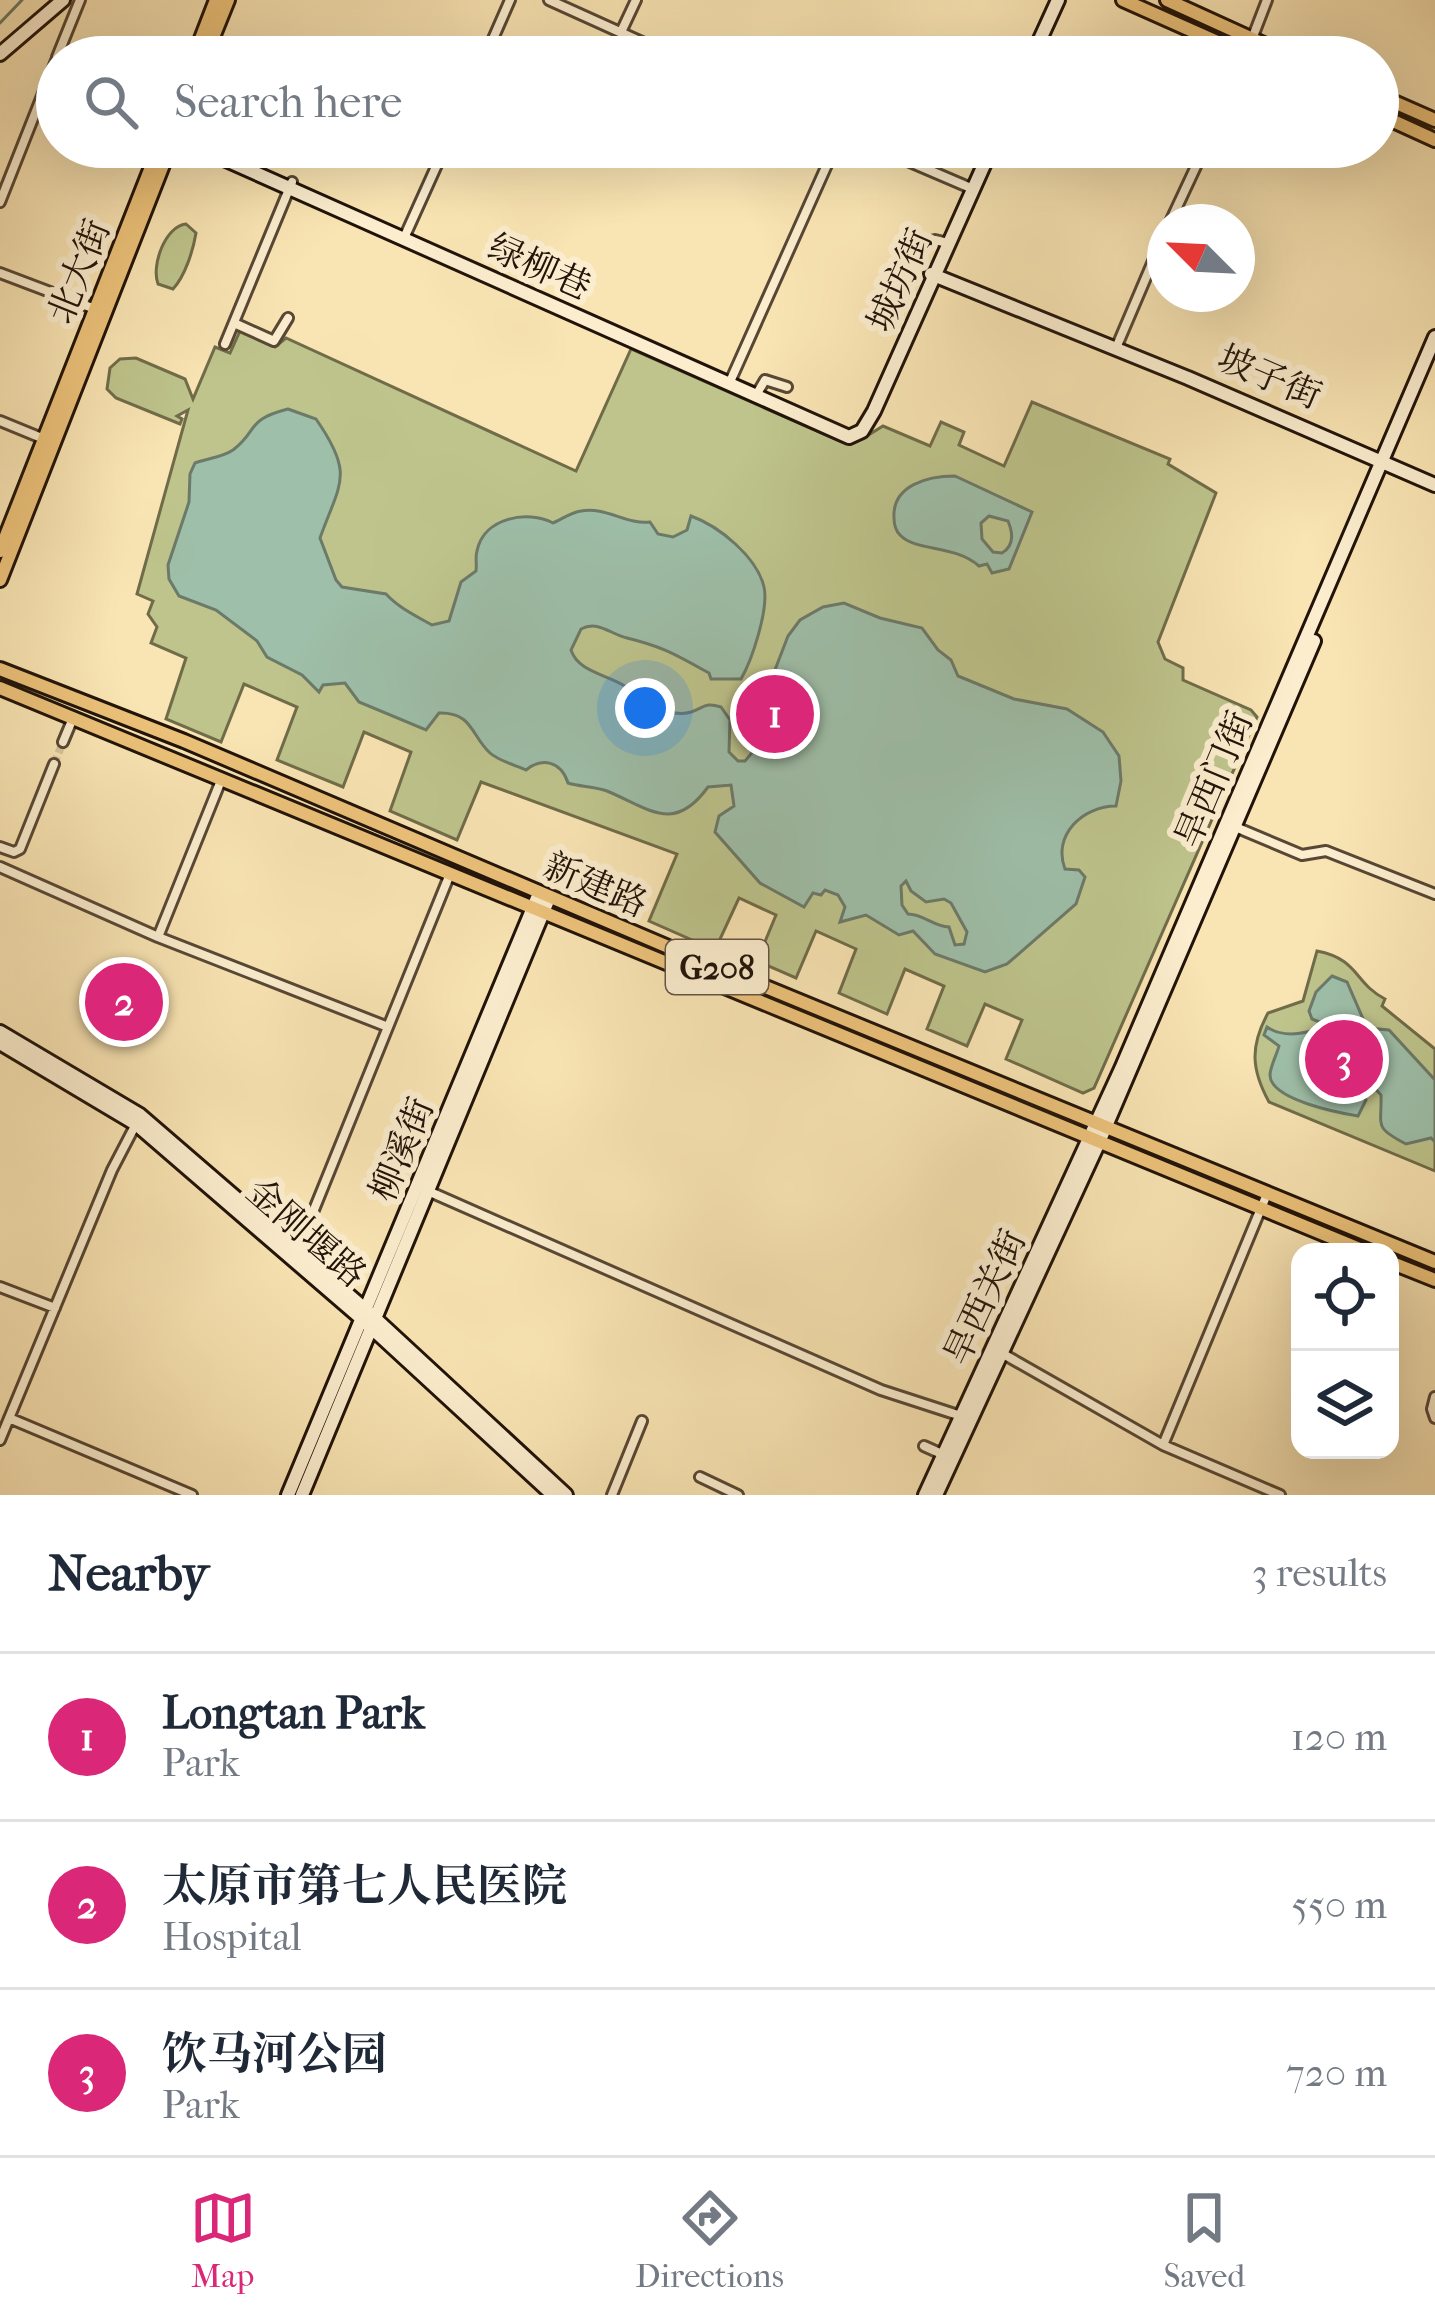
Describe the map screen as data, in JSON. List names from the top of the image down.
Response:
{
  "streets": {
    "main road": [
      "绿柳巷",
      "北大街",
      "城坊街",
      "坡子街",
      "旱西门街",
      "新建路",
      "G208",
      "柳溪街",
      "金刚堰路",
      "旱西关街"
    ]
  },
  "crossings": [
    ["绿柳巷", "城坊街"],
    ["城坊街", "坡子街"],
    ["坡子街", "旱西门街"],
    ["旱西门街", "新建路"],
    ["旱西门街", "旱西关街"],
    ["新建路", "柳溪街"],
    ["新建路", "旱西关街"],
    ["柳溪街", "金刚堰路"]
  ],
  "north": "top left",
  "page": {
    "search": "Search here",
    "pins": ["1", "2", "3"],
    "heading": ["Nearby", "3 results"],
    "list": [
      {
        "mark": "1",
        "name": "Longtan Park",
        "note": "Park",
        "value": "120 m"
      },
      {
        "mark": "2",
        "name": "太原市第七人民医院",
        "note": "Hospital",
        "value": "550 m"
      },
      {
        "mark": "3",
        "name": "饮马河公园",
        "note": "Park",
        "value": "720 m"
      }
    ],
    "nav": ["Map", "Directions", "Saved"]
  }
}
